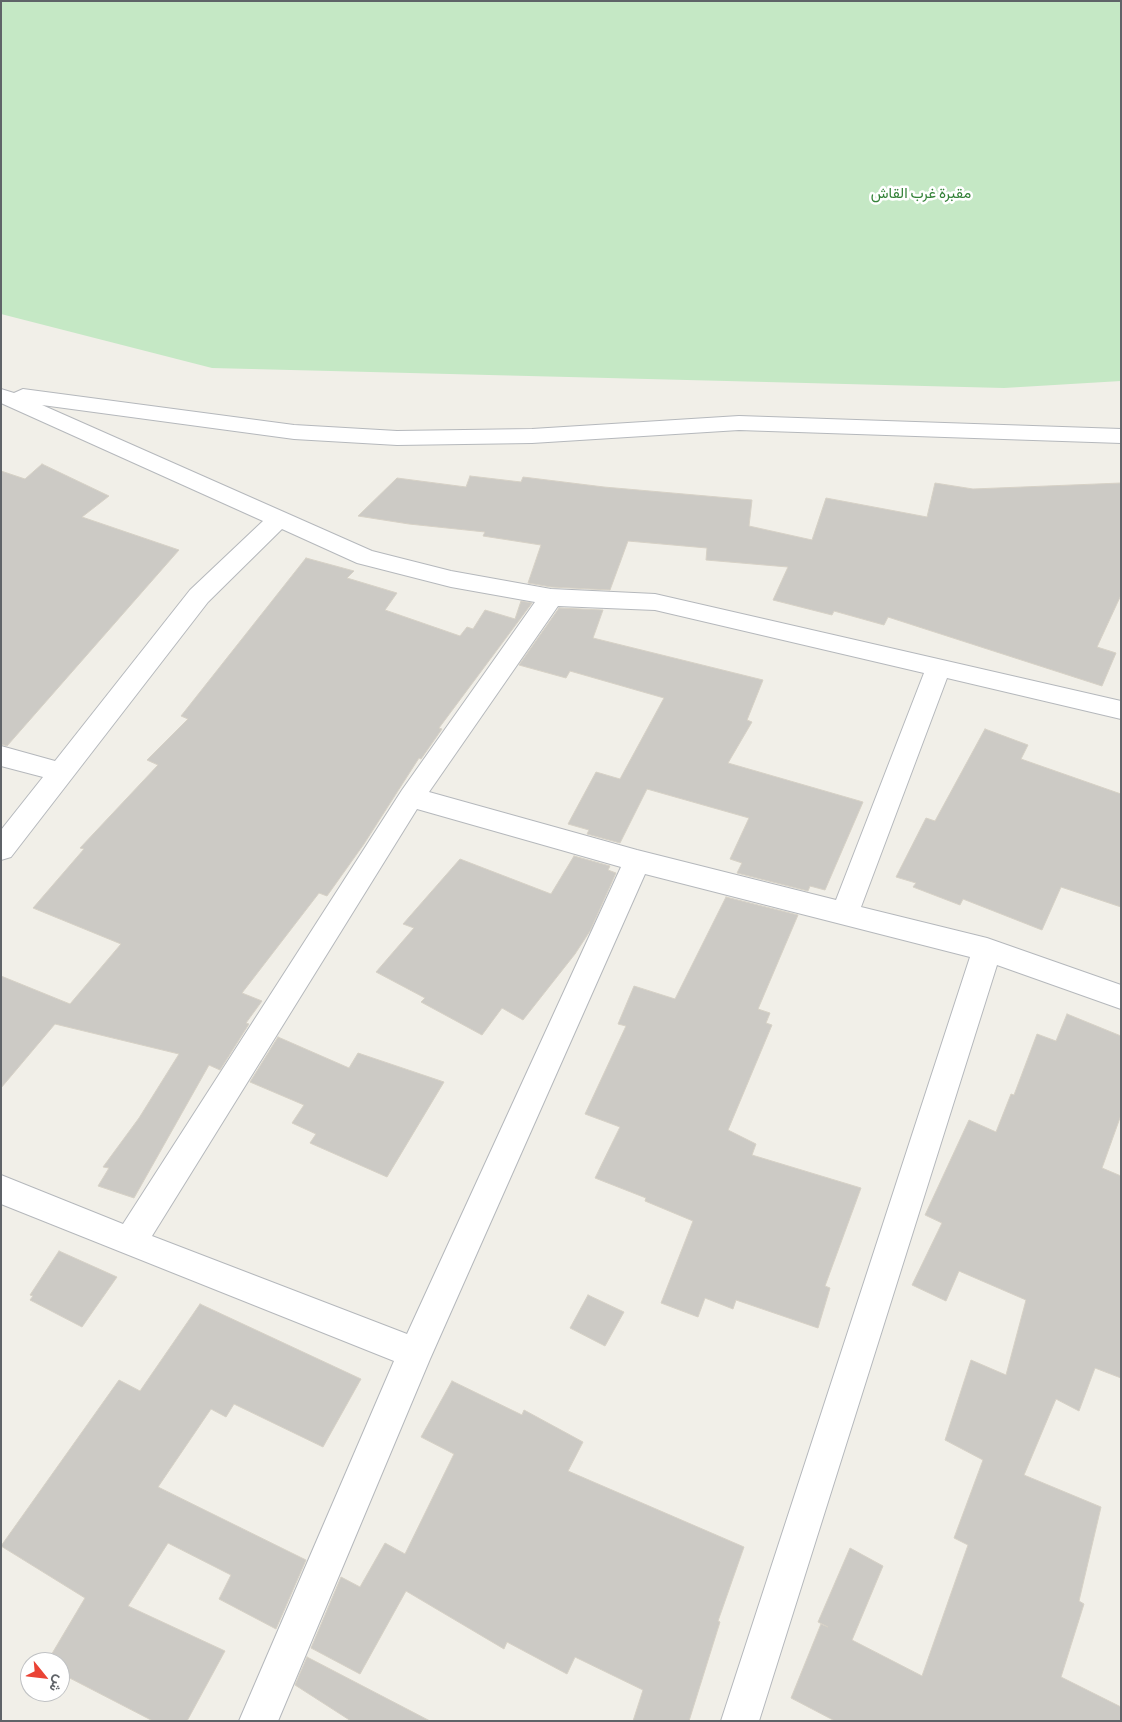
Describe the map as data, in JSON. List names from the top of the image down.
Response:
{
  "parks": ["مقبرة غرب القاش"],
  "north": "bottom right"
}
